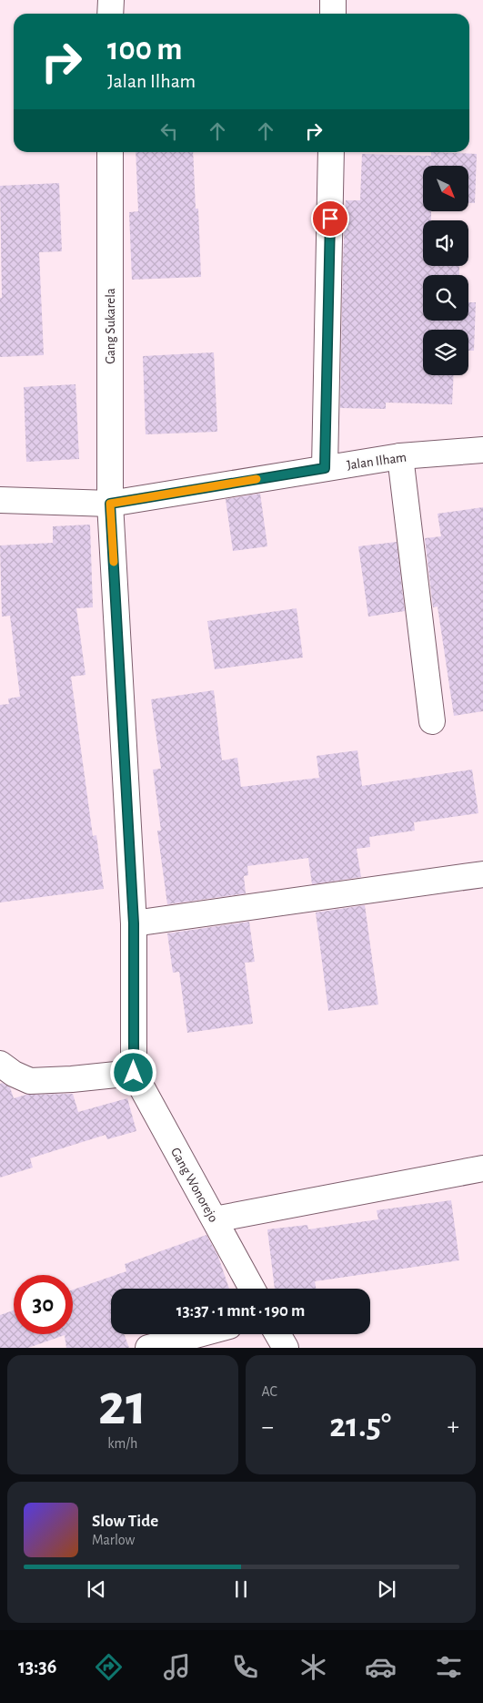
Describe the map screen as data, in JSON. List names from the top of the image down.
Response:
{
  "streets": {
    "street": ["Gang Sukarela", "Jalan Ilham", "Gang Wonorejo"]
  },
  "crossings": [
    ["Gang Sukarela", "Jalan Ilham"],
    ["Gang Sukarela", "Gang Wonorejo"]
  ],
  "north": "bottom right",
  "page": {
    "turn": ["100 m", "Jalan Ilham"],
    "limit": "30",
    "trip": "13:37 · 1 mnt · 190 m",
    "tile": [
      ["21", "km/h"],
      "AC"
    ],
    "heat": ["−", "21.5°", "+"],
    "song": ["Slow Tide", "Marlow"],
    "tabs": "13:36"
  }
}
